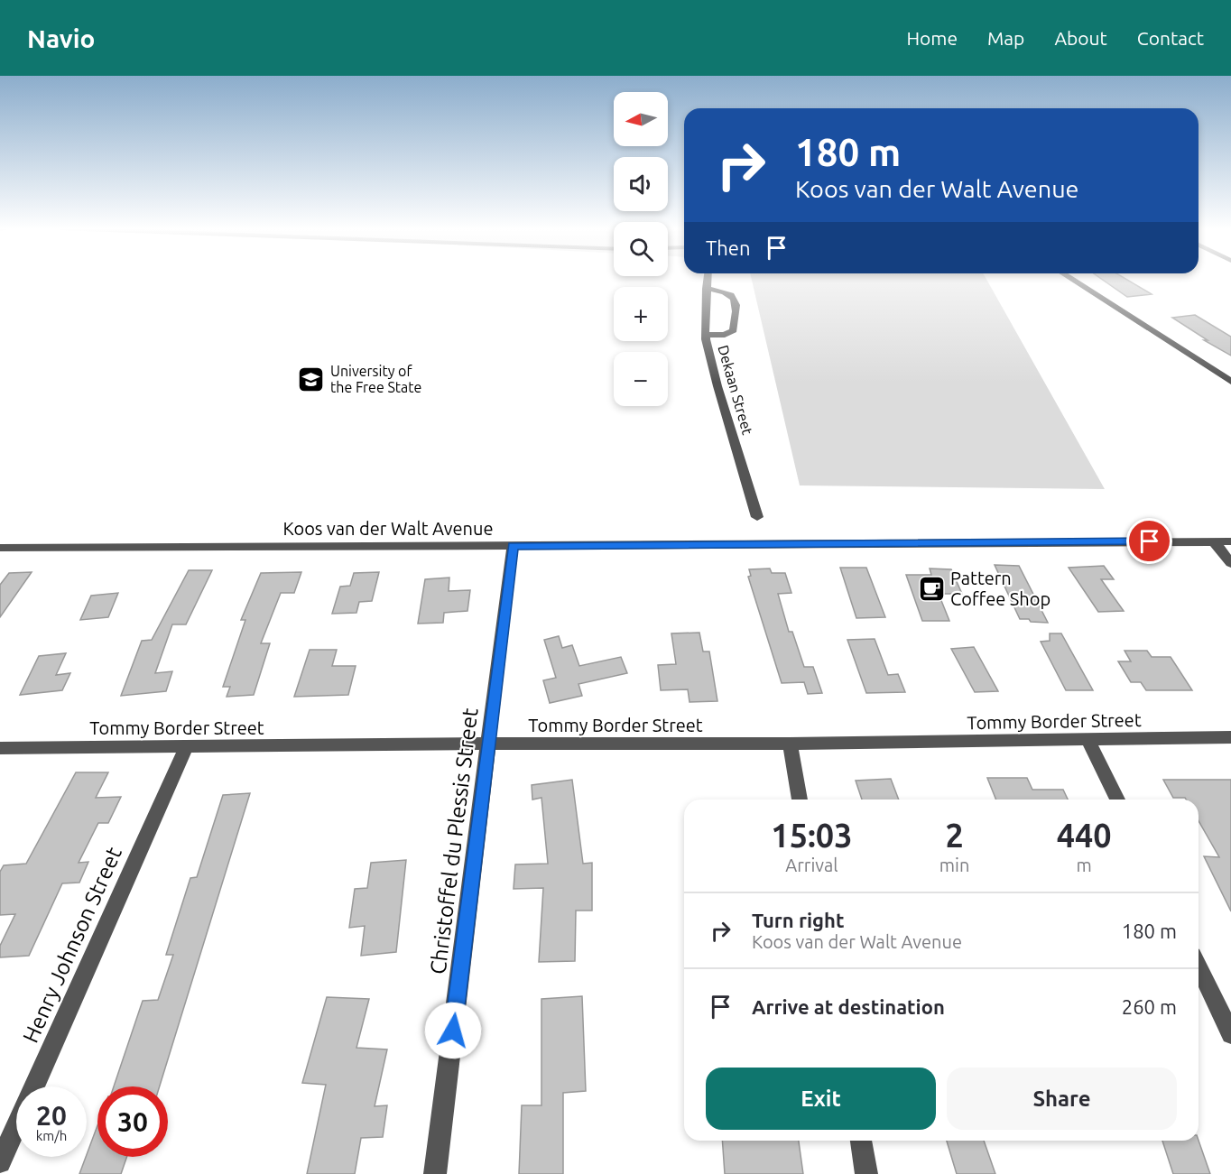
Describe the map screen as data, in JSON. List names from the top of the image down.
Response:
{
  "streets": {
    "street": [
      "Dekaan Street",
      "Koos van der Walt Avenue",
      "Tommy Border Street",
      "Christoffel du Plessis Street",
      "Henry Johnson Street"
    ]
  },
  "crossings": [
    ["Koos van der Walt Avenue", "Christoffel du Plessis Street"],
    ["Tommy Border Street", "Christoffel du Plessis Street"],
    ["Tommy Border Street", "Henry Johnson Street"]
  ],
  "places": {
    "school or university": ["University of the Free State"],
    "cafe": ["Pattern Coffee Shop"]
  },
  "north": "left",
  "page": {
    "header": "Navio",
    "nav": [
      "Home",
      "Map",
      "About",
      "Contact"
    ],
    "map_buttons": ["+", "−"],
    "turn": ["180 m", "Koos van der Walt Avenue"],
    "then": "Then",
    "eta": [
      "15:03",
      "Arrival",
      "2",
      "min",
      "440",
      "m"
    ],
    "list": [
      {
        "name": "Turn right",
        "note": "Koos van der Walt Avenue",
        "value": "180 m"
      },
      {
        "name": "Arrive at destination",
        "value": "260 m"
      }
    ],
    "buttons": ["Exit", "Share"],
    "speed": "20 km/h",
    "limit": "30"
  }
}
